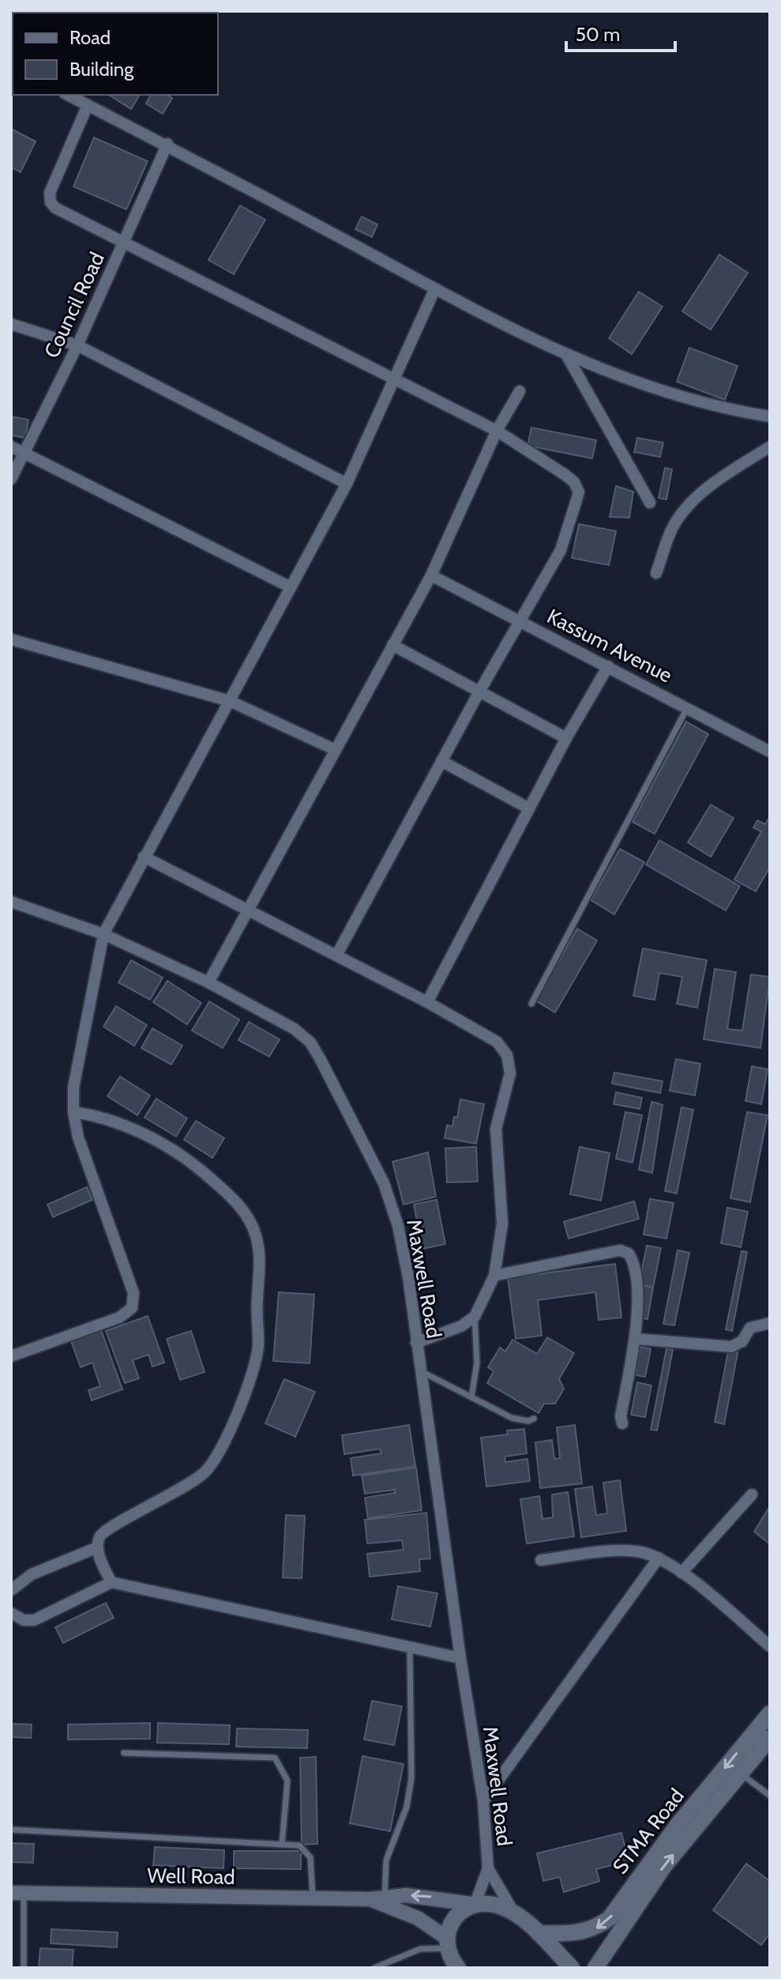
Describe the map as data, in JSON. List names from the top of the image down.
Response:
{
  "streets": {
    "main road": ["STMA Road"],
    "street": [
      "Council Road",
      "Kassum Avenue",
      "Maxwell Road",
      "Well Road"
    ]
  },
  "crossings": [
    ["Maxwell Road", "Well Road"]
  ],
  "legend": ["Road", "Building"],
  "scale_bar": "50 m"
}
